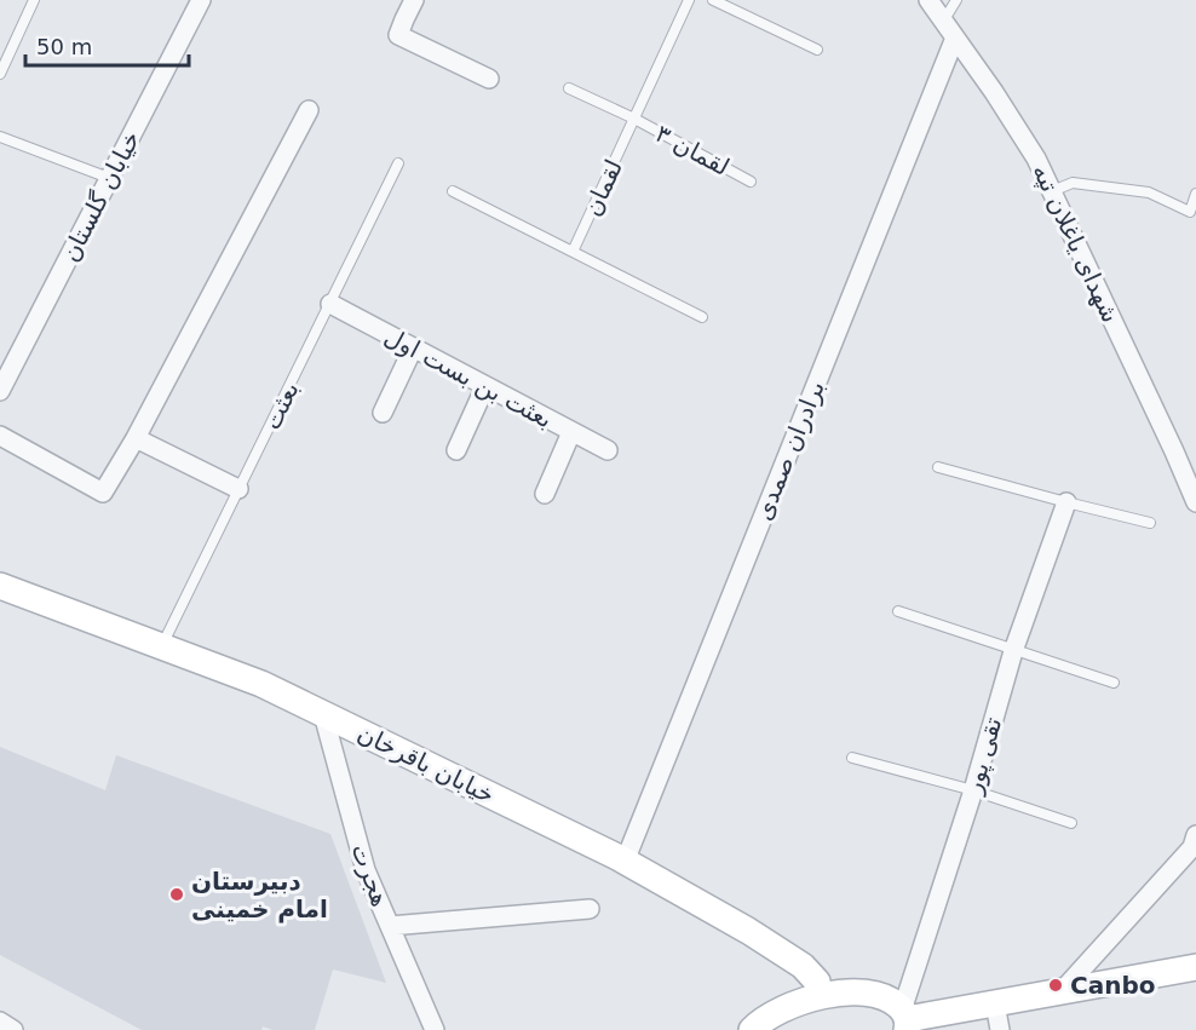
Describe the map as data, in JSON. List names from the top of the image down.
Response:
{
  "streets": {
    "main road": ["خیابان باقرخان"],
    "street": [
      "خیابان گلستان",
      "شهدای یاغلان تپه",
      "بعثت بن بست اول",
      "برادران صمدی",
      "تقی پور",
      "هجرت"
    ],
    "lane": ["لقمان ۳", "لقمان", "بعثت"]
  },
  "crossings": [
    ["لقمان ۳", "لقمان"],
    ["شهدای یاغلان تپه", "برادران صمدی"],
    ["بعثت بن بست اول", "بعثت"],
    ["بعثت", "خیابان باقرخان"],
    ["برادران صمدی", "خیابان باقرخان"],
    ["خیابان باقرخان", "هجرت"]
  ],
  "places": ["دبیرستان امام خمینی", "Canbo"],
  "scale_bar": "50 m"
}
